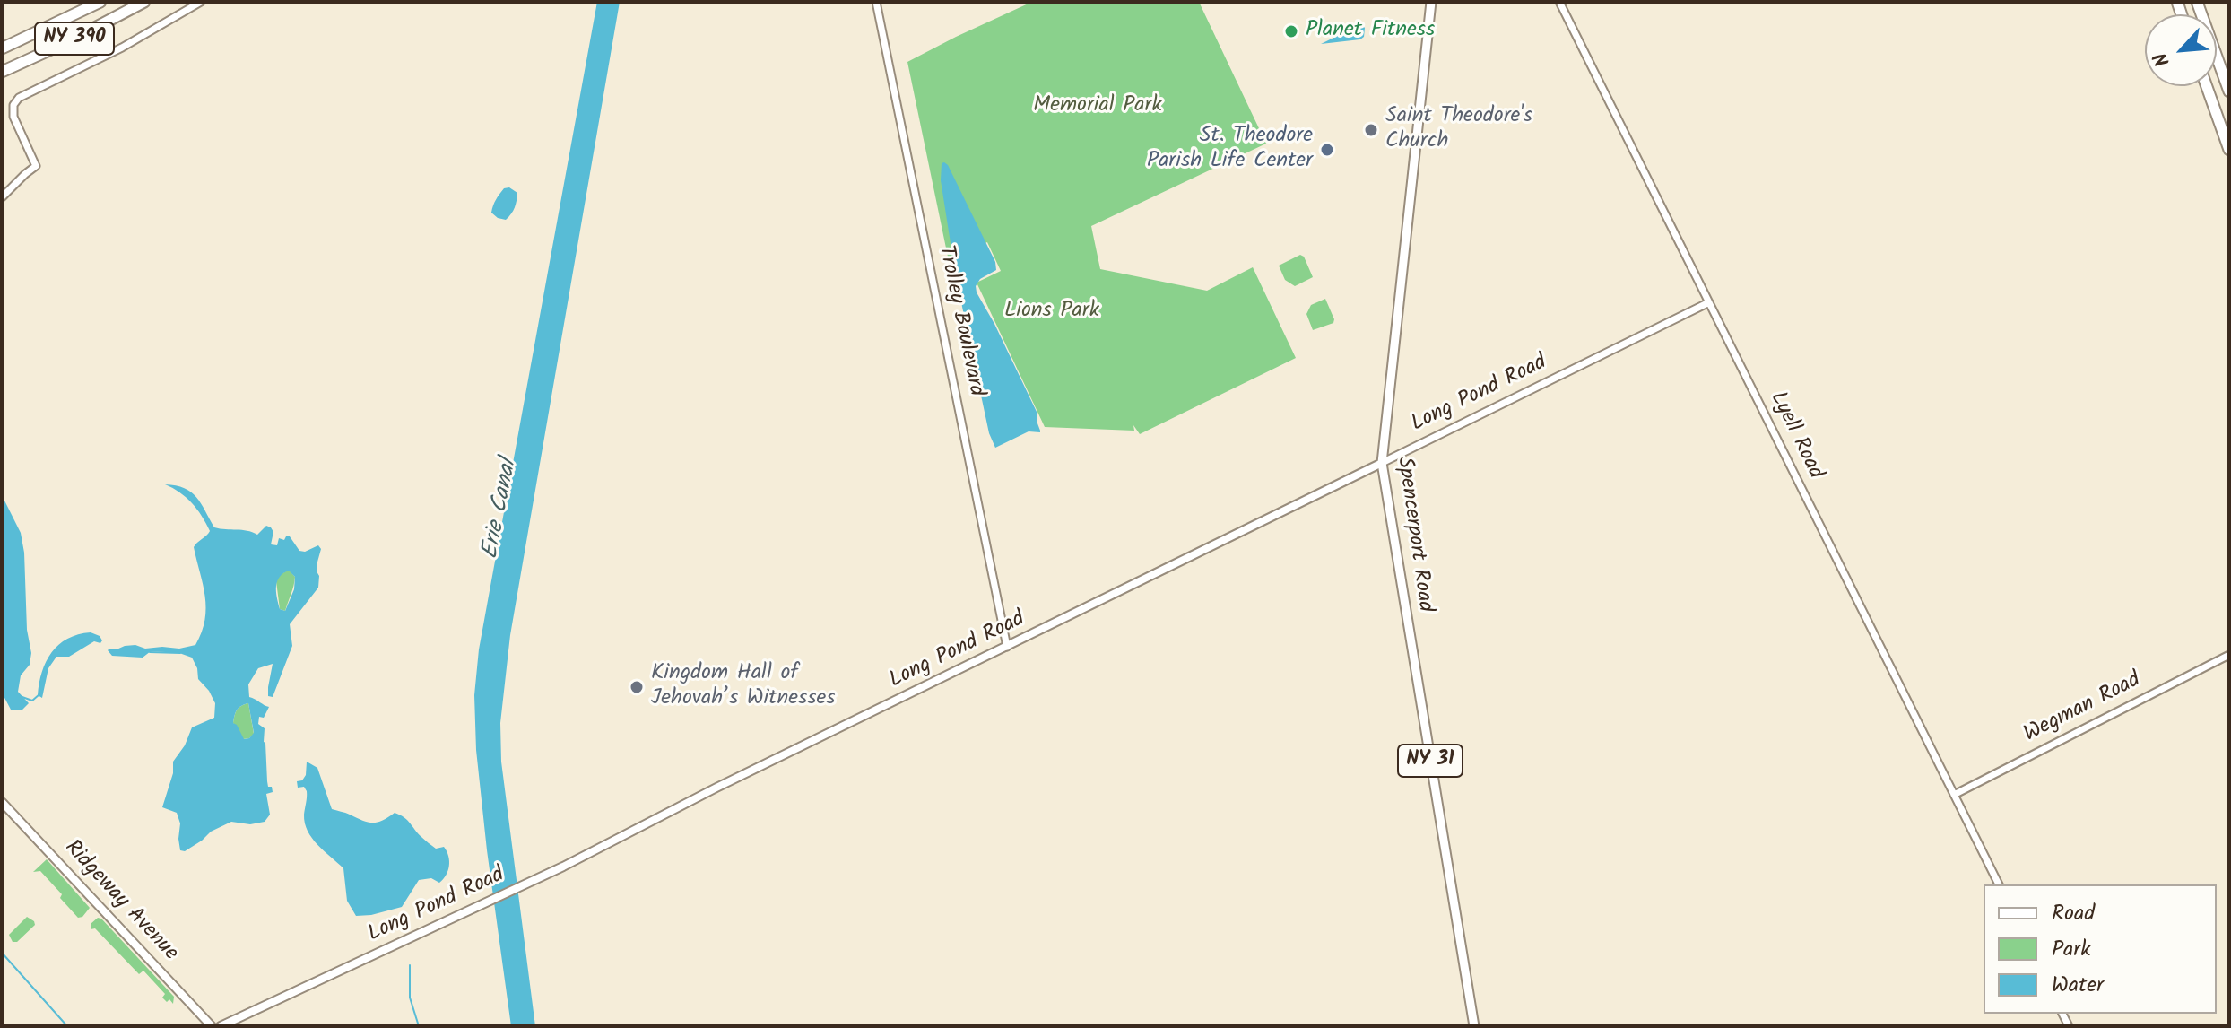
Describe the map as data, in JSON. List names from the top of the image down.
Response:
{
  "streets": {
    "highway": ["NY 390"],
    "main road": [
      "Long Pond Road",
      "Spencerport Road",
      "NY 31",
      "Ridgeway Avenue"
    ],
    "street": ["Trolley Boulevard", "Lyell Road", "Wegman Road"]
  },
  "crossings": [
    ["Trolley Boulevard", "Long Pond Road"],
    ["Long Pond Road", "Lyell Road"],
    ["Long Pond Road", "Spencerport Road"],
    ["Lyell Road", "Wegman Road"]
  ],
  "water": ["Erie Canal"],
  "parks": ["Memorial Park", "Lions Park"],
  "places": [
    "Planet Fitness",
    "Saint Theodore's Church",
    "St. Theodore Parish Life Center",
    "Kingdom Hall of Jehovah’s Witnesses"
  ],
  "legend": ["Road", "Park", "Water"],
  "north": "bottom left"
}
